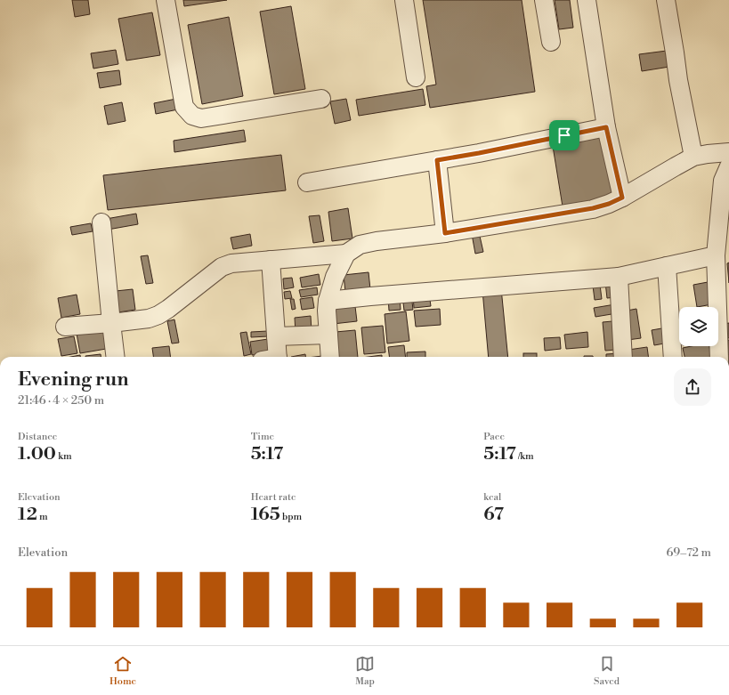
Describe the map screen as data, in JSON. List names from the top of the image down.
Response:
{
  "page": {
    "heading": ["Evening run", "21:46 · 4 × 250 m"],
    "stats": [
      ["Distance", "1.00 km"],
      ["Time", "5:17"],
      ["Pace", "5:17 /km"],
      ["Elevation", "12 m"],
      ["Heart rate", "165 bpm"],
      ["kcal", "67"]
    ],
    "chart": ["Elevation", "69–72 m"],
    "tabs": ["Home", "Map", "Saved"]
  }
}
